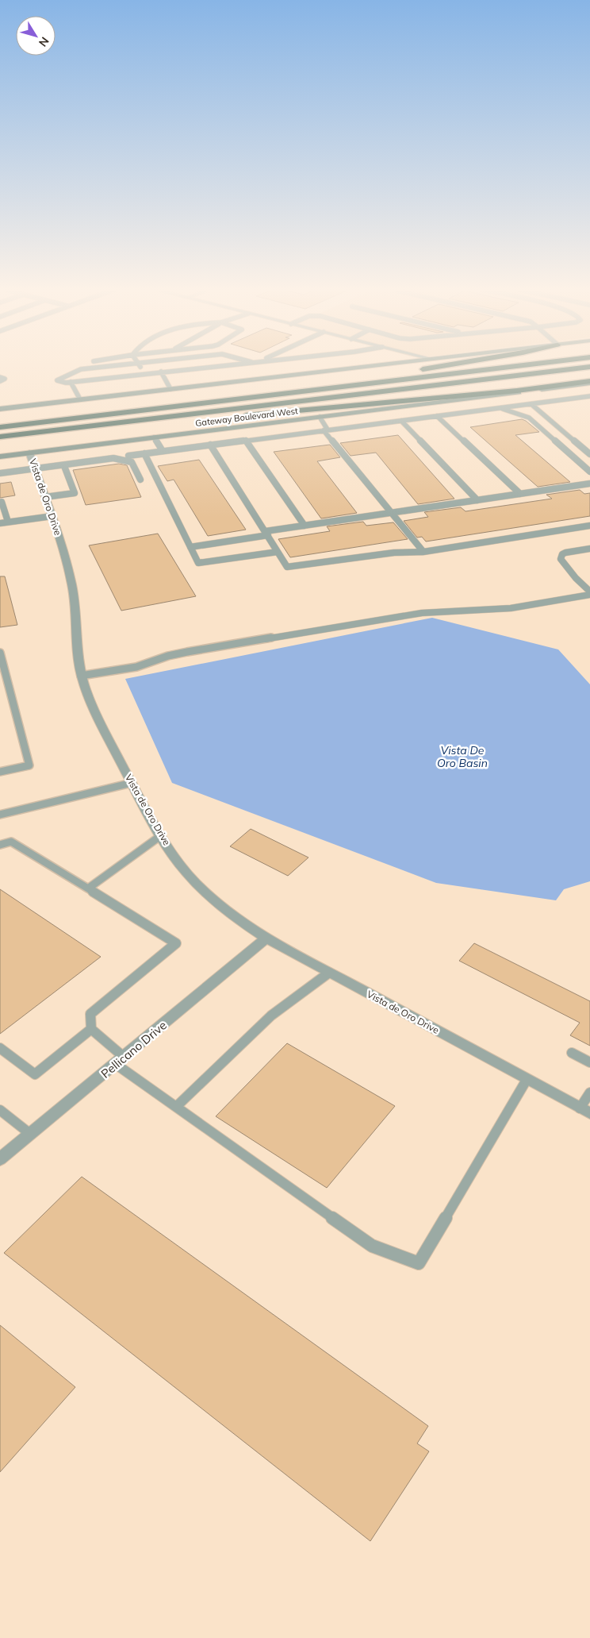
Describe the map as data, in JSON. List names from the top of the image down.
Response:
{
  "streets": {
    "main road": ["Gateway Boulevard West"],
    "street": ["Vista de Oro Drive", "Pellicano Drive"]
  },
  "crossings": [
    ["Gateway Boulevard West", "Vista de Oro Drive"],
    ["Vista de Oro Drive", "Pellicano Drive"]
  ],
  "water": ["Vista De Oro Basin"],
  "north": "bottom right"
}
